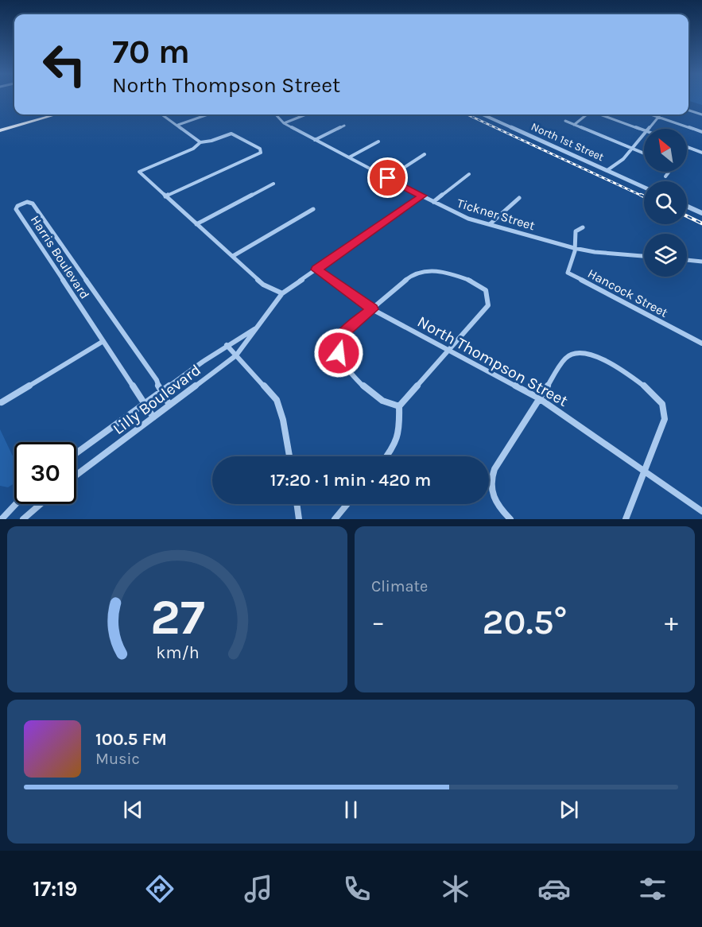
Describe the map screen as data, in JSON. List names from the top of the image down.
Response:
{
  "streets": {
    "street": [
      "North 1st Street",
      "Tickner Street",
      "Harris Boulevard",
      "Hancock Street",
      "North Thompson Street",
      "Lilly Boulevard"
    ]
  },
  "crossings": [
    ["Tickner Street", "Hancock Street"],
    ["Tickner Street", "Lilly Boulevard"],
    ["Harris Boulevard", "Lilly Boulevard"],
    ["North Thompson Street", "Lilly Boulevard"]
  ],
  "north": "top left",
  "page": {
    "turn": ["70 m", "North Thompson Street"],
    "limit": "30",
    "trip": "17:20 · 1 min · 420 m",
    "tile": "Climate",
    "heat": ["−", "20.5°", "+"],
    "song": ["100.5 FM", "Music"],
    "tabs": "17:19",
    "gauge": ["27", "km/h"]
  }
}
